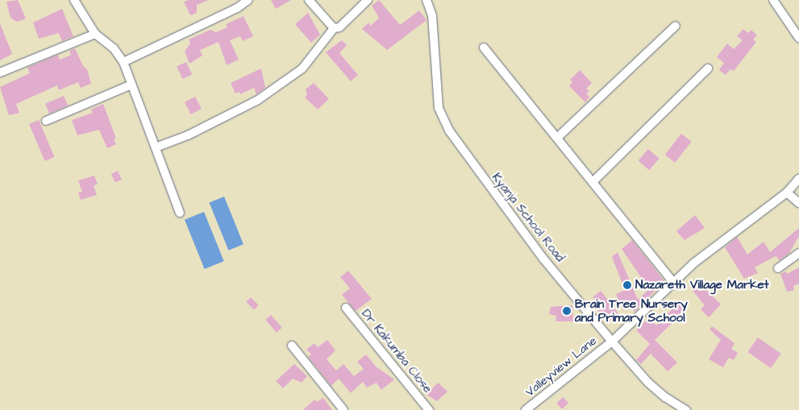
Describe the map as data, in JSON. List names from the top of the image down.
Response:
{
  "streets": {
    "street": ["Kyanja School Road", "Dr Kakumba Close", "Valleyview Lane"]
  },
  "crossings": [
    ["Kyanja School Road", "Valleyview Lane"]
  ],
  "places": ["Nazareth Village Market", "Brain Tree Nursery and Primary School"]
}
